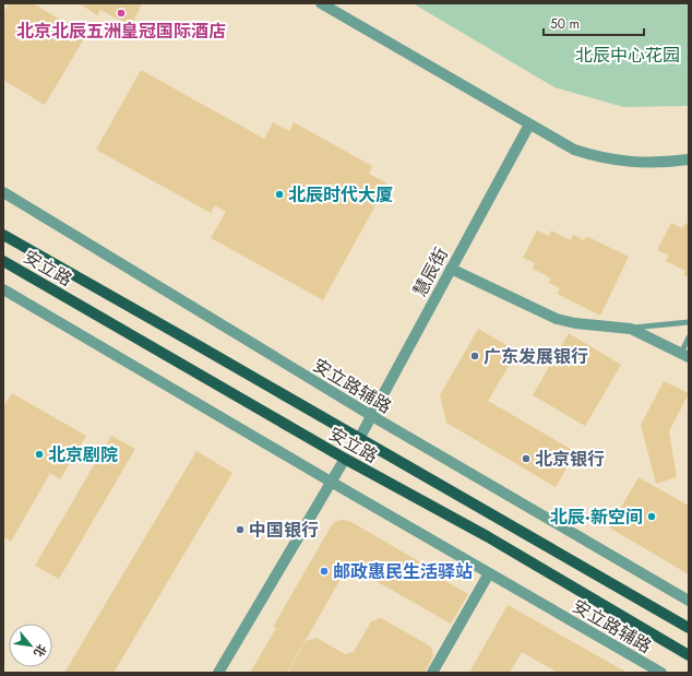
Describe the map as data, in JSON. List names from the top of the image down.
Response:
{
  "streets": {
    "main road": ["安立路"],
    "street": ["慧辰街", "安立路辅路"]
  },
  "crossings": [
    ["安立路", "慧辰街"],
    ["慧辰街", "安立路辅路"]
  ],
  "parks": ["北辰中心花园"],
  "places": [
    "北京北辰五洲皇冠国际酒店",
    "北辰时代大厦",
    "广东发展银行",
    "北京剧院",
    "北京银行",
    "北辰·新空间",
    "中国银行",
    "邮政惠民生活驿站"
  ],
  "scale_bar": "50 m",
  "north": "bottom right"
}
